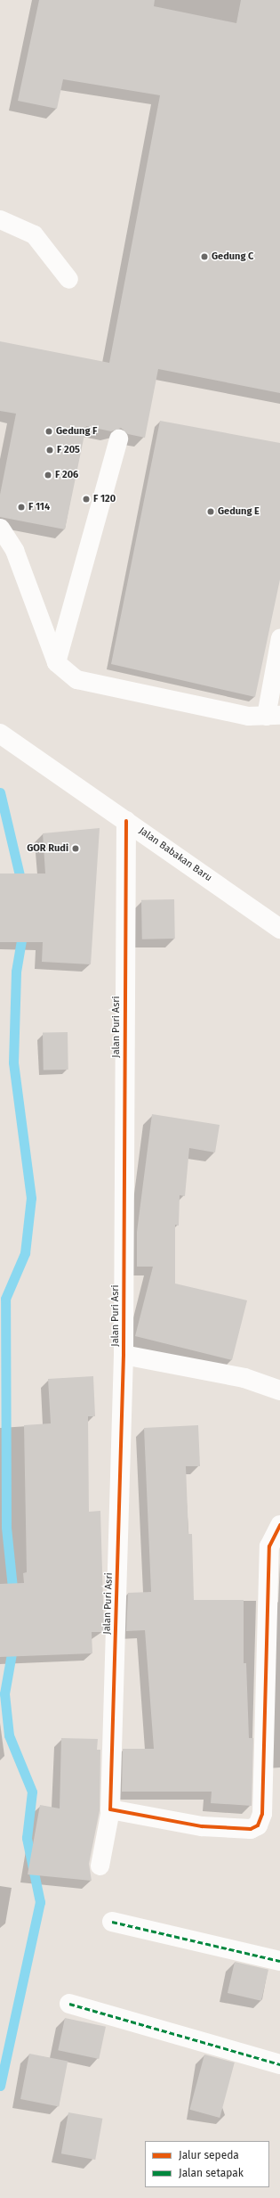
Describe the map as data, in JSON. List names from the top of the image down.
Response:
{
  "streets": {
    "street": ["Jalan Babakan Baru", "Jalan Puri Asri"]
  },
  "crossings": [
    ["Jalan Babakan Baru", "Jalan Puri Asri"]
  ],
  "places": [
    "Gedung C",
    "Gedung F",
    "F 205",
    "F 206",
    "F 120",
    "F 114",
    "Gedung E",
    "GOR Rudi"
  ],
  "legend": ["Jalur sepeda", "Jalan setapak"]
}
